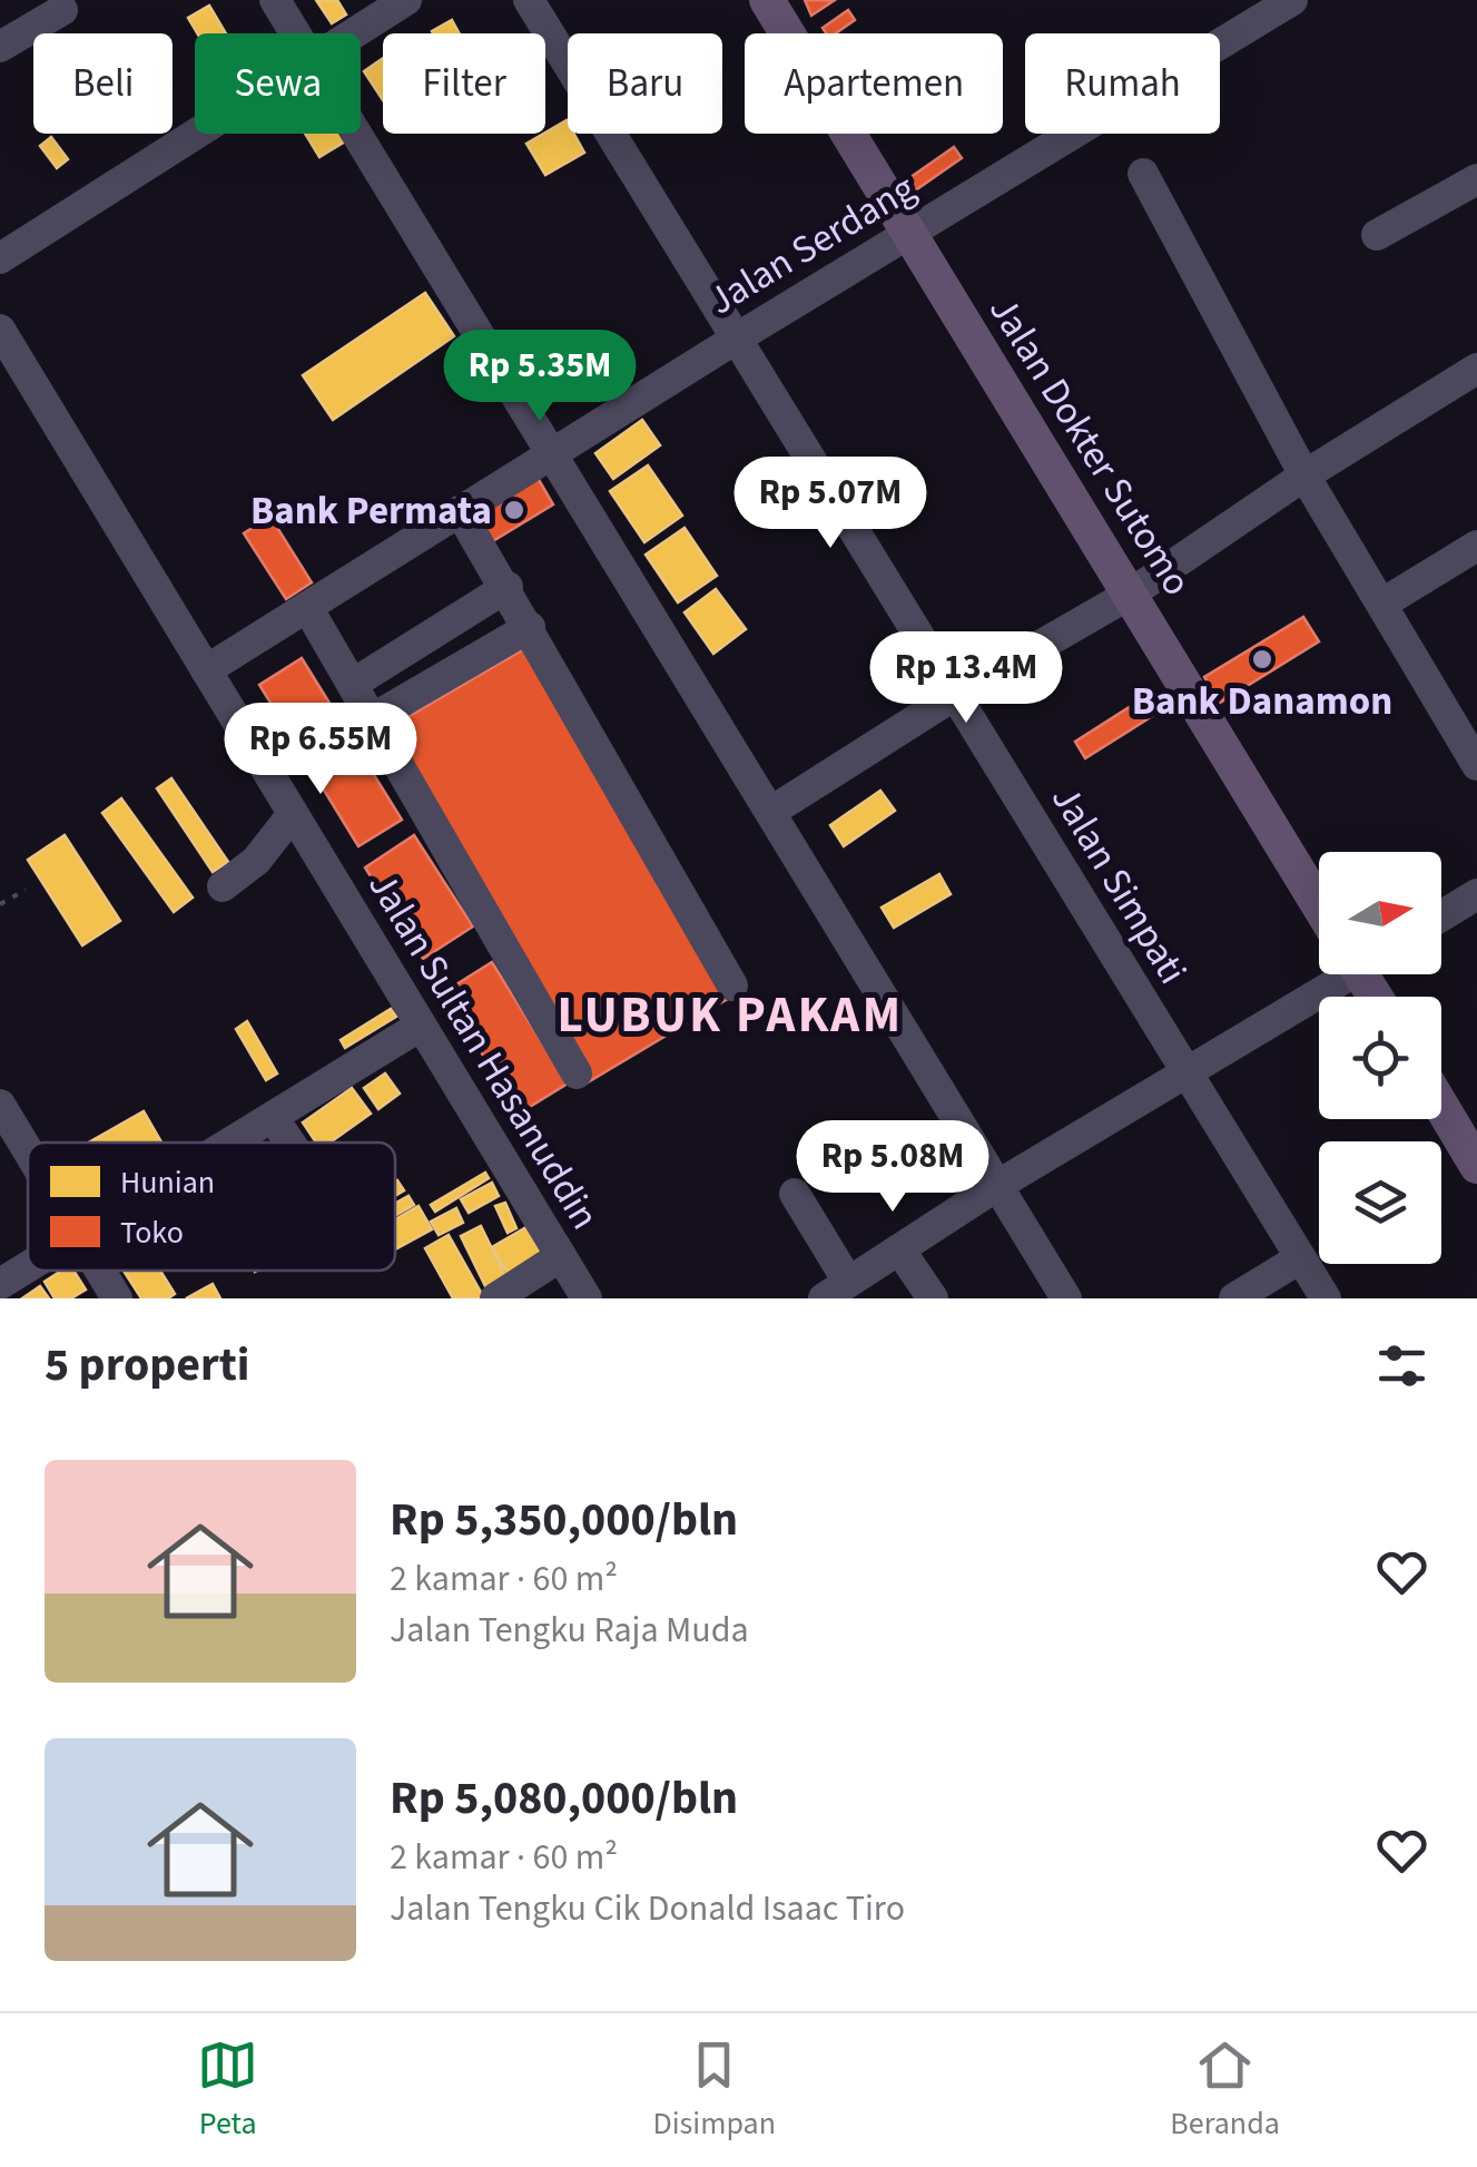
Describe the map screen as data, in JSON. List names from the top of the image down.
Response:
{
  "streets": {
    "main road": ["Jalan Dokter Sutomo"],
    "street": ["Jalan Serdang", "Jalan Simpati", "Jalan Sultan Hasanuddin"]
  },
  "crossings": [
    ["Jalan Serdang", "Jalan Dokter Sutomo"],
    ["Jalan Serdang", "Jalan Simpati"],
    ["Jalan Serdang", "Jalan Sultan Hasanuddin"]
  ],
  "districts": ["LUBUK PAKAM"],
  "places": ["Bank Permata", "Bank Danamon"],
  "legend": ["Hunian", "Toko"],
  "north": "right",
  "page": {
    "chip": [
      "Beli",
      "Sewa",
      "Filter",
      "Baru",
      "Apartemen",
      "Rumah"
    ],
    "price": [
      "Rp 5.35M",
      "Rp 5.07M",
      "Rp 13.4M",
      "Rp 6.55M",
      "Rp 5.08M"
    ],
    "heading": "5 properti",
    "list": [
      {
        "name": "Rp 5,350,000/bln",
        "note": "2 kamar · 60 m² · Jalan Tengku Raja Muda"
      },
      {
        "name": "Rp 5,080,000/bln",
        "note": "2 kamar · 60 m² · Jalan Tengku Cik Donald Isaac Tiro"
      }
    ],
    "tabs": ["Peta", "Disimpan", "Beranda"]
  }
}
